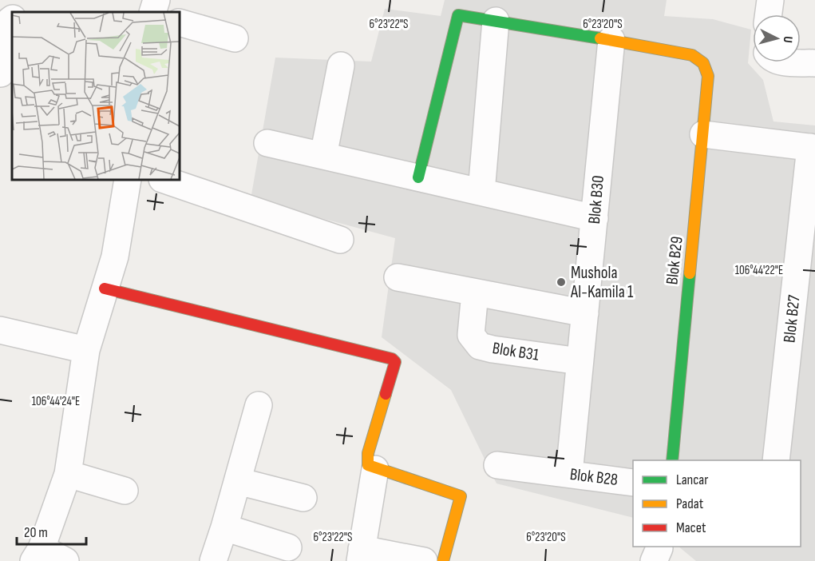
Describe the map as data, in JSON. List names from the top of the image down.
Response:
{
  "streets": {
    "street": [
      "Blok B30",
      "Blok B29",
      "Blok B27",
      "Blok B31",
      "Blok B28"
    ]
  },
  "crossings": [
    ["Blok B30", "Blok B29"],
    ["Blok B30", "Blok B31"],
    ["Blok B30", "Blok B28"]
  ],
  "places": ["Mushola Al-Kamila 1"],
  "legend": ["Lancar", "Padat", "Macet"],
  "scale_bar": "20 m",
  "north": "right",
  "coordinates": [
    "6°23'22\"S",
    "6°23'20\"S",
    "106°44'22\"E",
    "106°44'24\"E"
  ]
}
